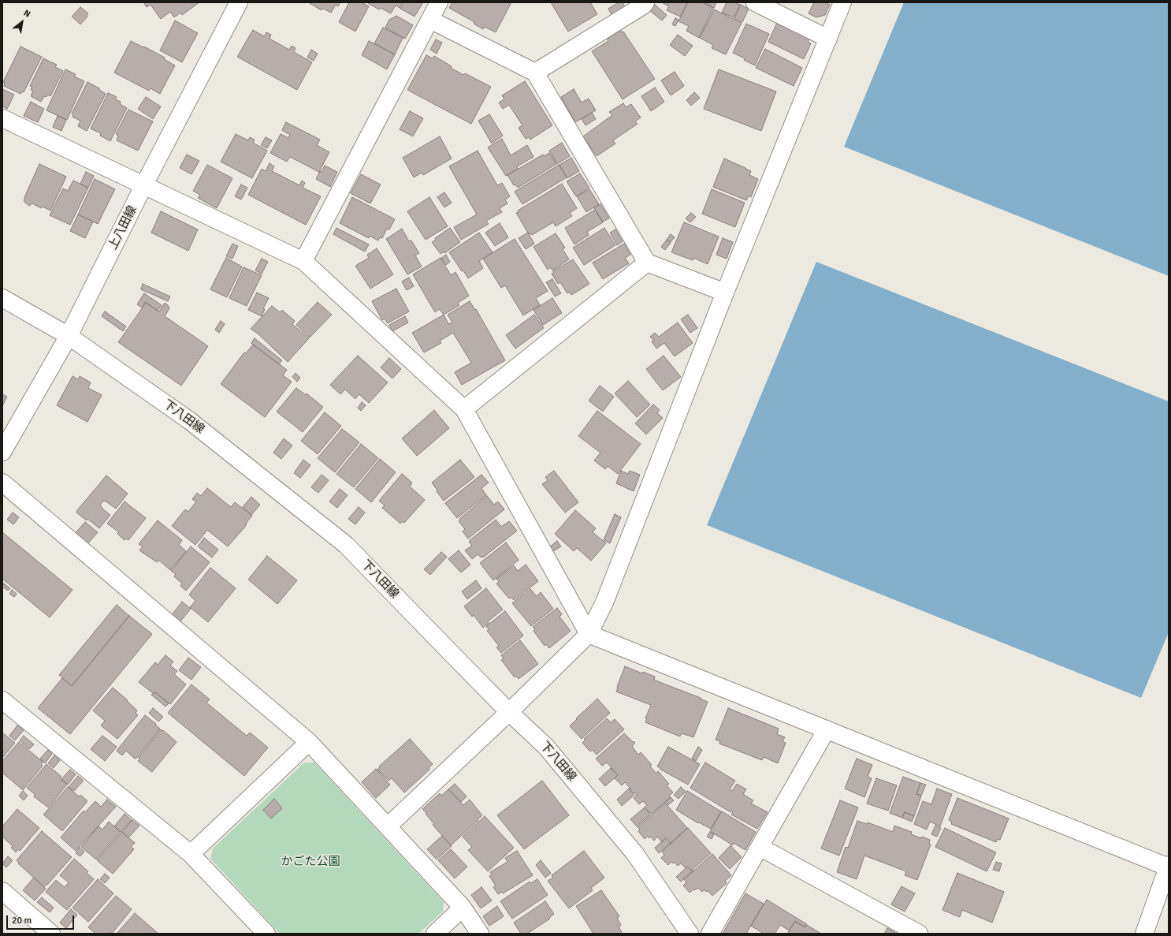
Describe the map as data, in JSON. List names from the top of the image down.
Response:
{
  "streets": {
    "street": ["上八田線", "下八田線"]
  },
  "crossings": [
    ["上八田線", "下八田線"]
  ],
  "parks": ["かごた公園"],
  "scale_bar": "20 m",
  "north": "top right"
}
